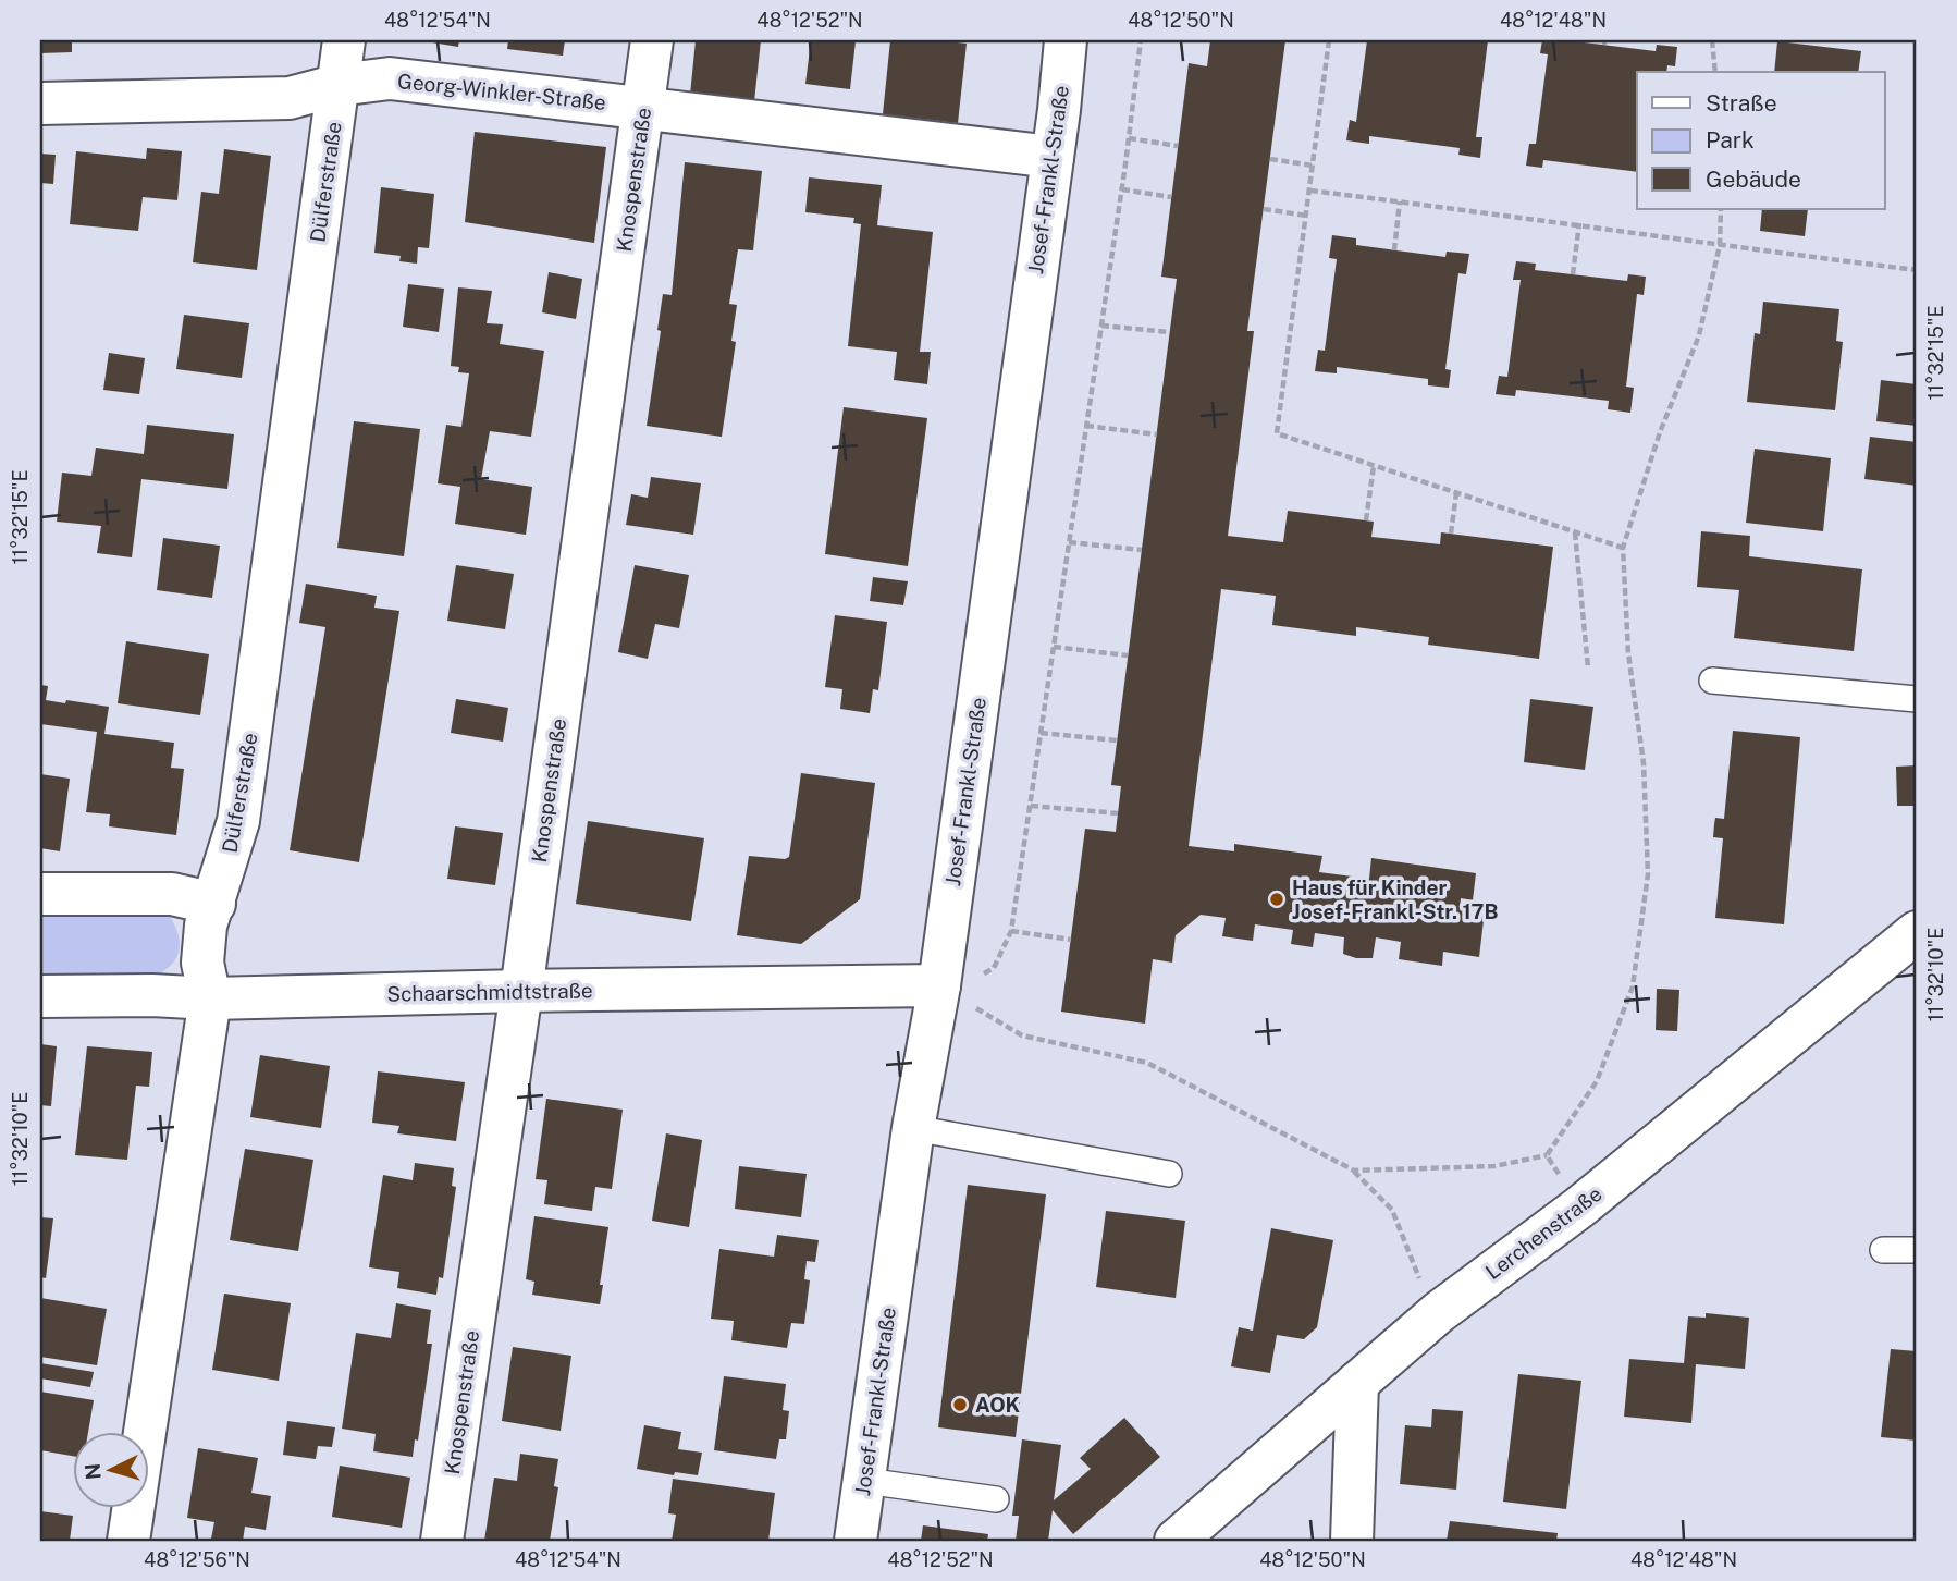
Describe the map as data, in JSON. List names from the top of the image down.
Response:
{
  "streets": {
    "street": [
      "Georg-Winkler-Straße",
      "Knospenstraße",
      "Josef-Frankl-Straße",
      "Dülferstraße",
      "Schaarschmidtstraße",
      "Lerchenstraße"
    ]
  },
  "crossings": [
    ["Georg-Winkler-Straße", "Knospenstraße"],
    ["Georg-Winkler-Straße", "Josef-Frankl-Straße"],
    ["Georg-Winkler-Straße", "Dülferstraße"],
    ["Knospenstraße", "Schaarschmidtstraße"],
    ["Josef-Frankl-Straße", "Schaarschmidtstraße"],
    ["Dülferstraße", "Schaarschmidtstraße"]
  ],
  "places": ["Haus für Kinder Josef-Frankl-Str. 17B", "AOK"],
  "legend": ["Straße", "Park", "Gebäude"],
  "north": "left",
  "coordinates": [
    "48°12'54\"N",
    "48°12'52\"N",
    "48°12'50\"N",
    "48°12'48\"N",
    "11°32'15\"E",
    "11°32'10\"E",
    "48°12'56\"N"
  ]
}
